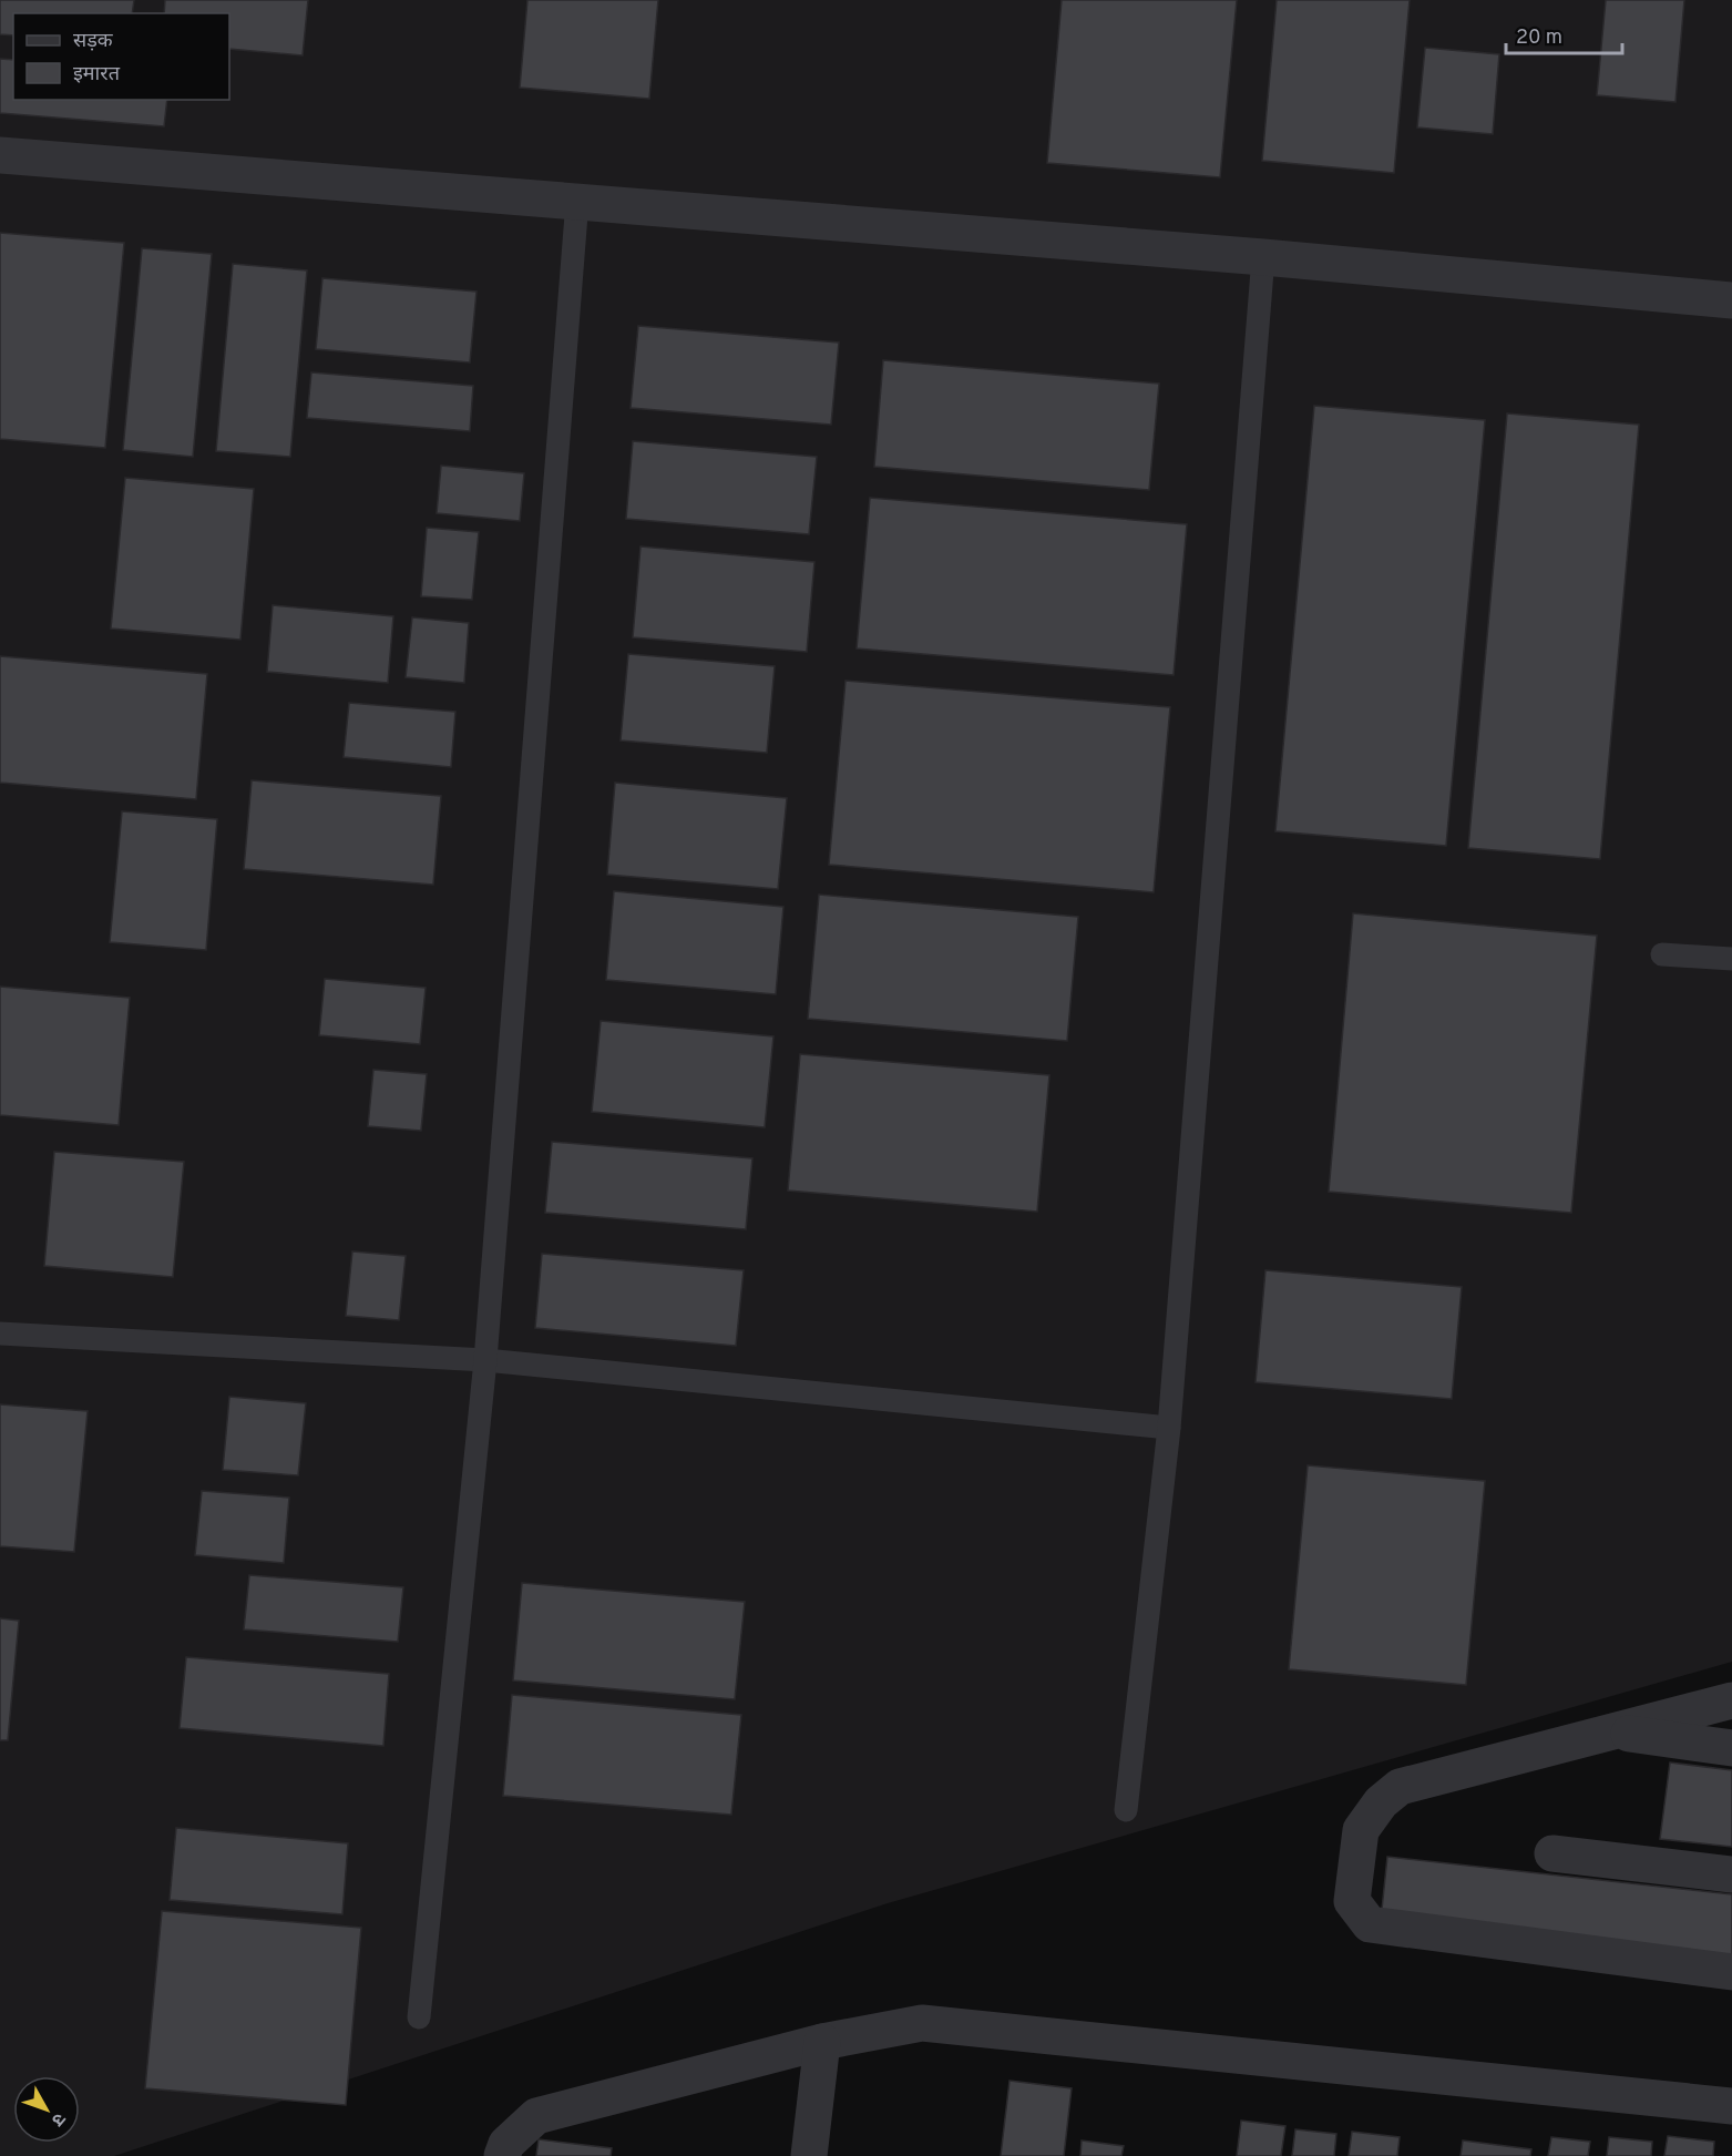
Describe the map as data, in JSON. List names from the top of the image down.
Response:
{
  "legend": ["सड़क", "इमारत"],
  "scale_bar": "20 m",
  "north": "bottom right"
}
